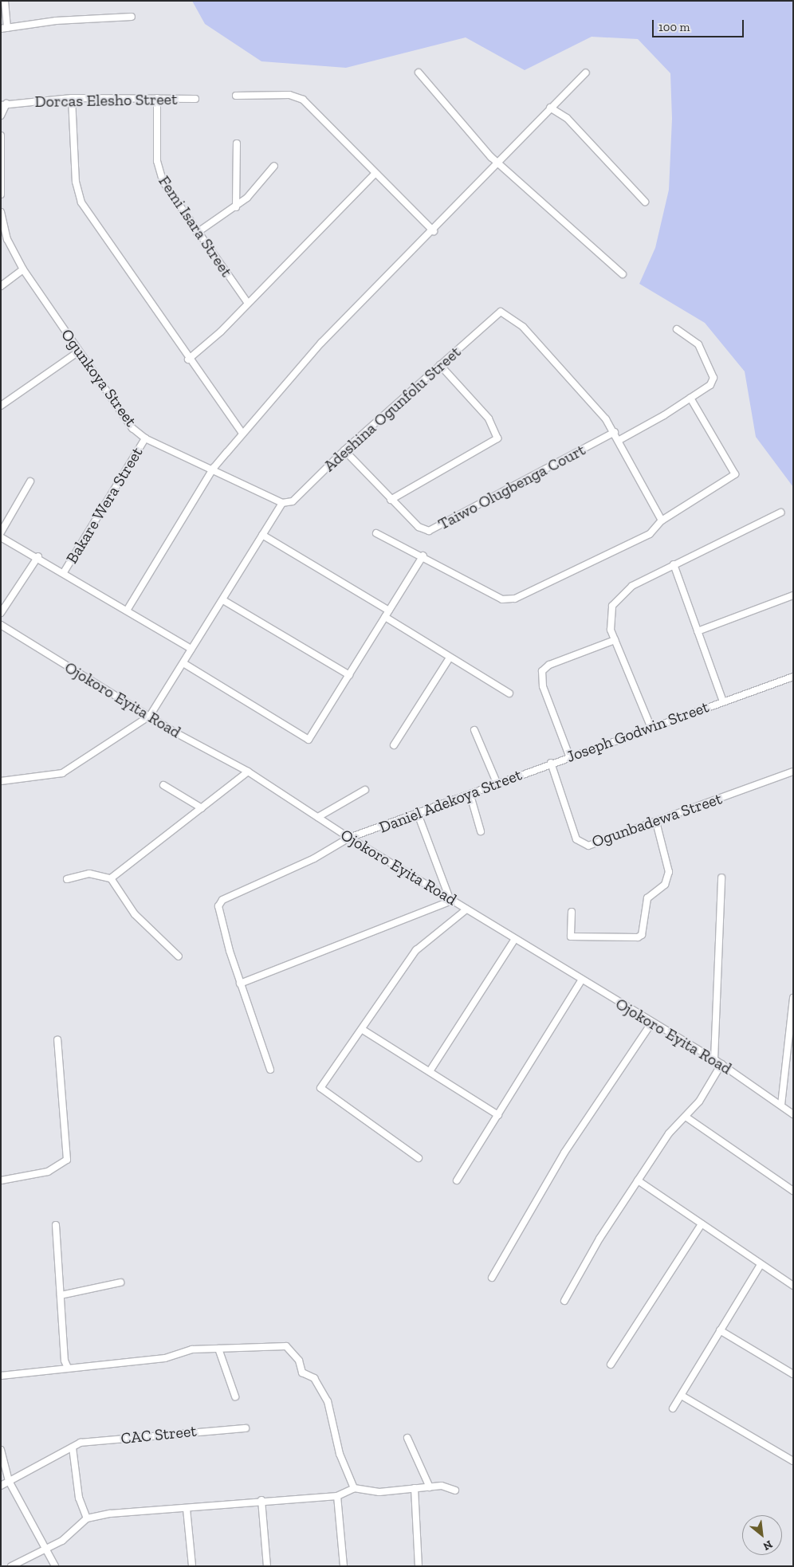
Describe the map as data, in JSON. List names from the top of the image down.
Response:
{
  "streets": {
    "street": [
      "Dorcas Elesho Street",
      "Femi Isara Street",
      "Ogunkoya Street",
      "Adeshina Ogunfolu Street",
      "Taiwo Olugbenga Court",
      "Bakare Wera Street",
      "Ojokoro Eyita Road",
      "Joseph Godwin Street",
      "Daniel Adekoya Street",
      "Ogunbadewa Street",
      "CAC Street"
    ]
  },
  "crossings": [
    ["Dorcas Elesho Street", "Femi Isara Street"],
    ["Ogunkoya Street", "Adeshina Ogunfolu Street"],
    ["Ogunkoya Street", "Bakare Wera Street"],
    ["Adeshina Ogunfolu Street", "Taiwo Olugbenga Court"],
    ["Ojokoro Eyita Road", "Daniel Adekoya Street"],
    ["Joseph Godwin Street", "Daniel Adekoya Street"],
    ["Joseph Godwin Street", "Ogunbadewa Street"],
    ["Daniel Adekoya Street", "Ogunbadewa Street"]
  ],
  "scale_bar": "100 m",
  "north": "bottom right"
}
